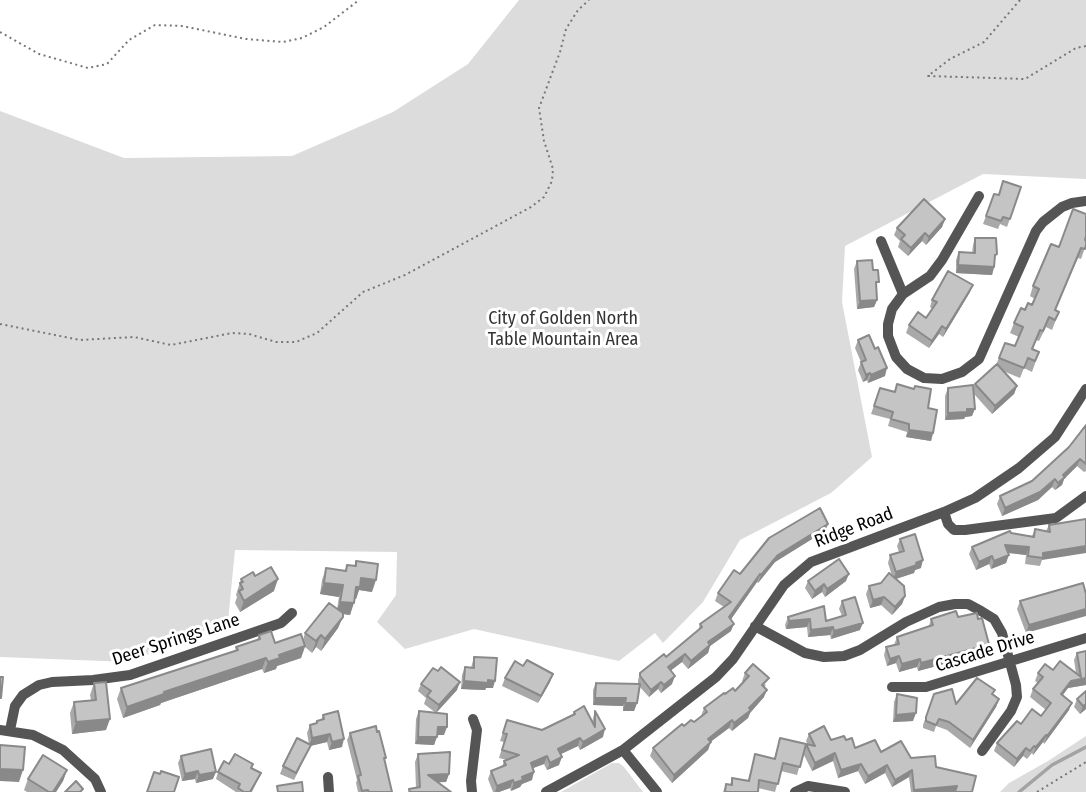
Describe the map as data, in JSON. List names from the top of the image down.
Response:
{
  "streets": {
    "street": ["Ridge Road", "Deer Springs Lane", "Cascade Drive"]
  },
  "parks": ["City of Golden North Table Mountain Area"]
}
